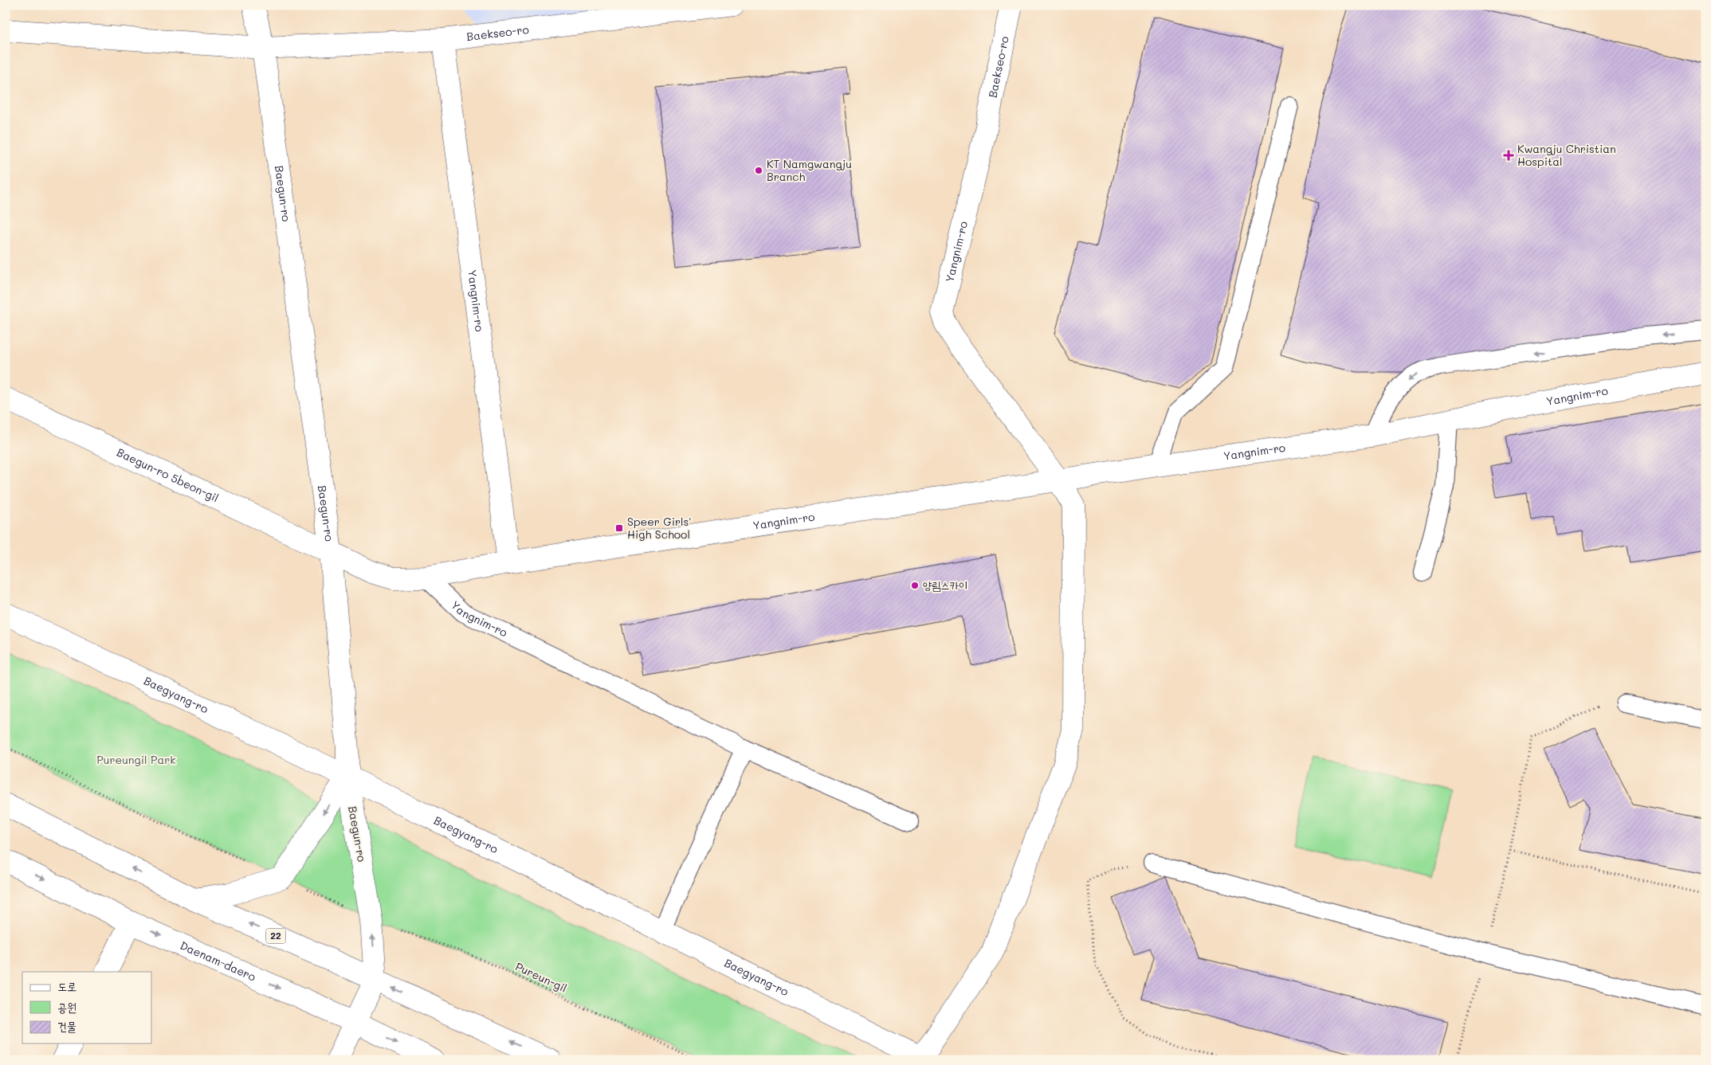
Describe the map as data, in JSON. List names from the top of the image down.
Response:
{
  "streets": {
    "street": [
      "Baekseo-ro",
      "Baegun-ro",
      "Yangnim-ro",
      "Baegun-ro 5beon-gil",
      "Baegyang-ro",
      "22",
      "Daenam-daero"
    ],
    "path": ["Pureun-gil"]
  },
  "crossings": [
    ["Baekseo-ro", "Baegun-ro"],
    ["Baekseo-ro", "Yangnim-ro"],
    ["Baegun-ro", "Yangnim-ro"],
    ["Baegun-ro", "Baegun-ro 5beon-gil"],
    ["Baegun-ro", "Baegyang-ro"],
    ["Baegun-ro", "22"],
    ["Baegun-ro", "Pureun-gil"],
    ["Yangnim-ro", "Baegun-ro 5beon-gil"]
  ],
  "parks": ["Pureungil Park"],
  "places": {
    "health": ["Kwangju Christian Hospital"],
    "other": ["KT Namgwangju Branch", "양림스카이"],
    "transit": ["Speer Girls' High School"]
  },
  "legend": ["도로", "공원", "건물"]
}
